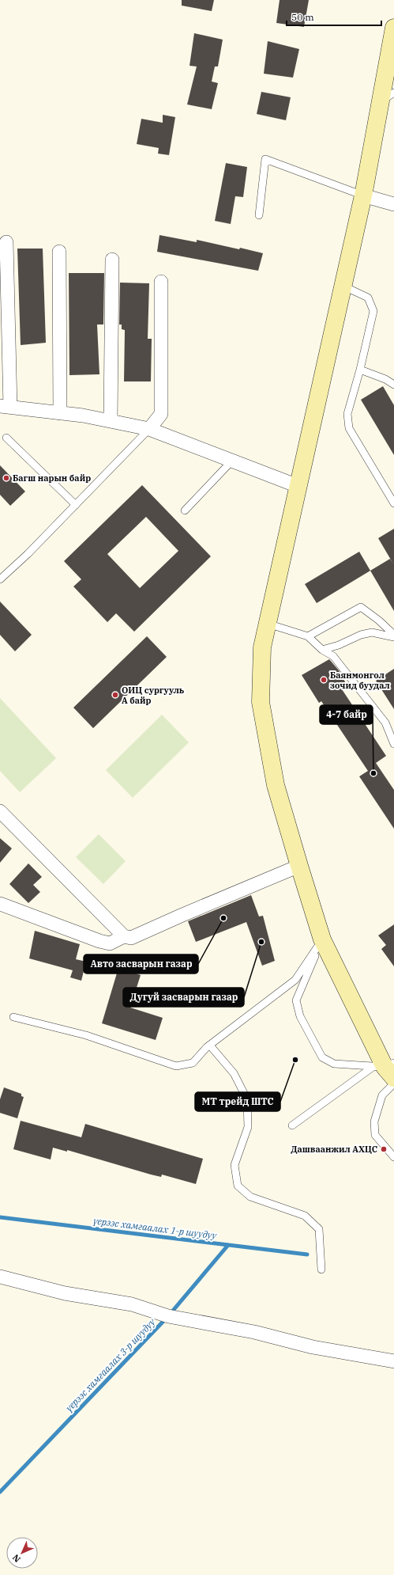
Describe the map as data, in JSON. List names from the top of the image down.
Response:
{
  "water": ["үерээс хамгаалах 1-р шуудуу", "үерээс хамгаалах 3-р шуудуу"],
  "places": [
    "Багш нарын байр",
    "Баянмонгол зочид буудал",
    "ОИЦ сургууль А байр",
    "4-7 байр",
    "Авто засварын газар",
    "Дугуй засварын газар",
    "МТ трейд ШТС",
    "Дашваанжил АХЦС"
  ],
  "scale_bar": "50 m",
  "north": "bottom left"
}
